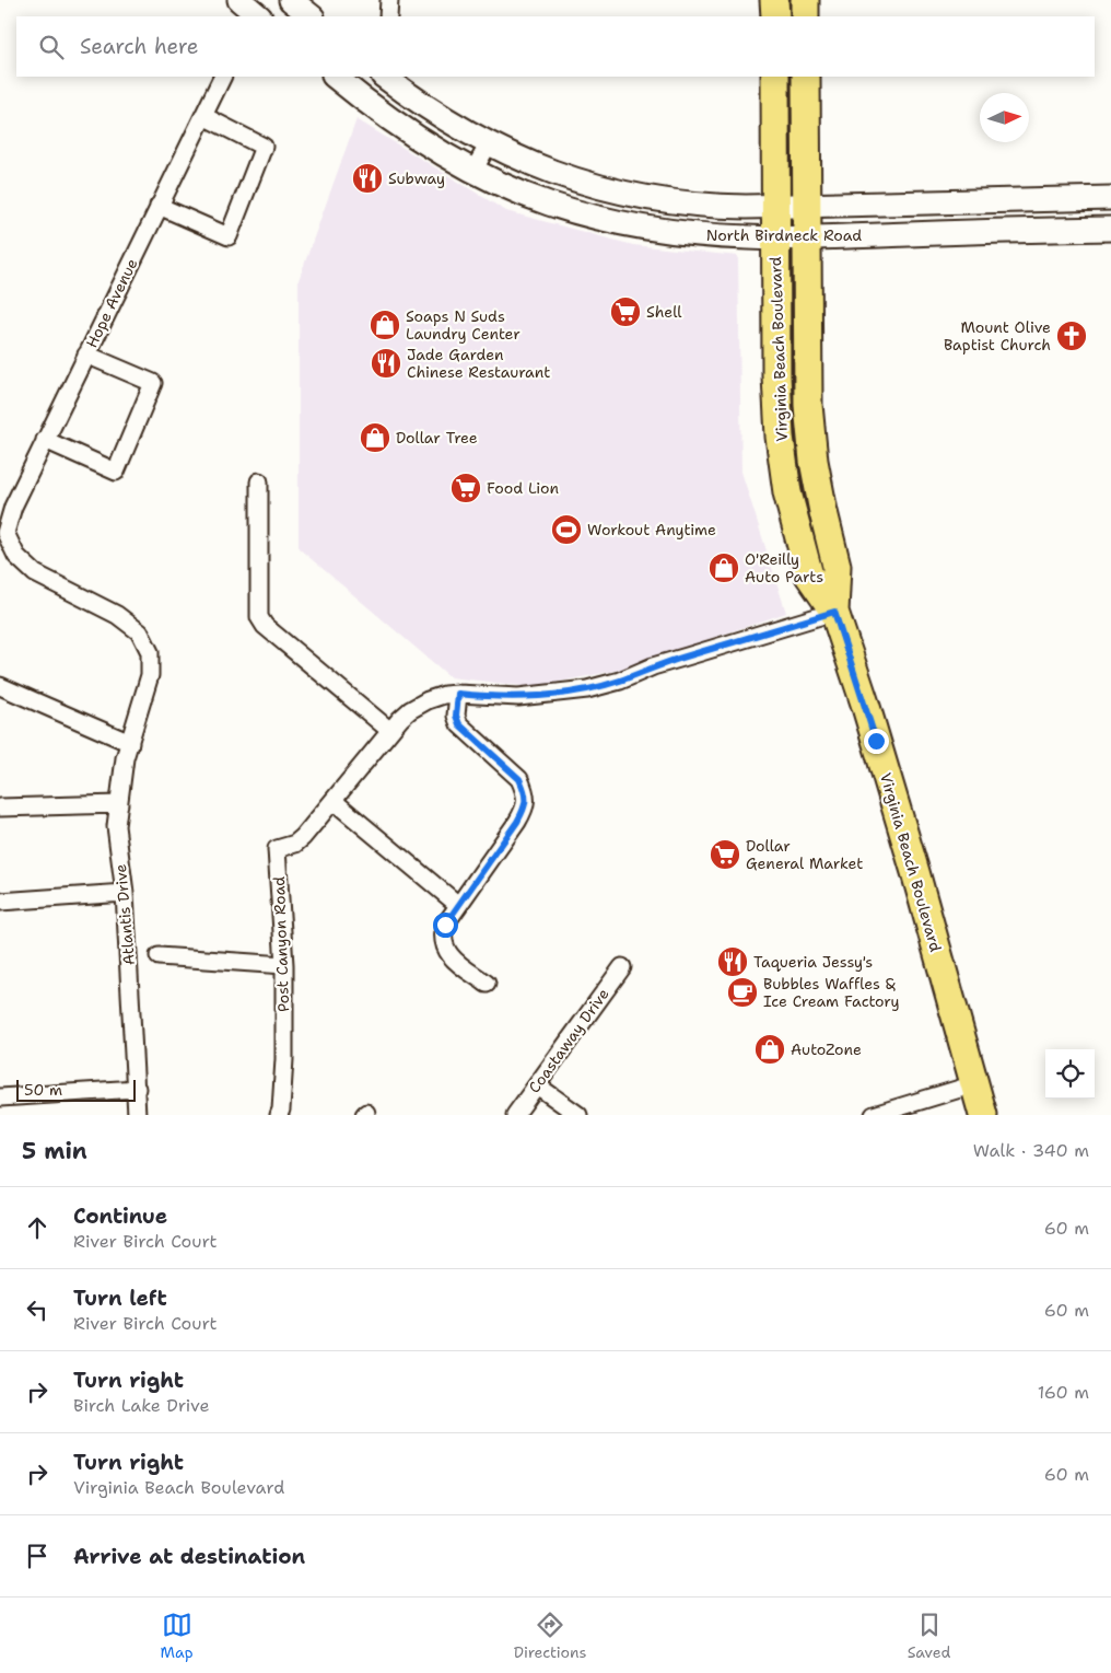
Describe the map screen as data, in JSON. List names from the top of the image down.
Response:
{
  "streets": {
    "main road": ["North Birdneck Road", "Virginia Beach Boulevard"],
    "street": [
      "Hope Avenue",
      "Atlantis Drive",
      "Post Canyon Road",
      "Coastaway Drive"
    ]
  },
  "crossings": [
    ["North Birdneck Road", "Virginia Beach Boulevard"],
    ["Hope Avenue", "Atlantis Drive"]
  ],
  "places": {
    "restaurant": ["Subway", "Jade Garden Chinese Restaurant", "Taqueria Jessy's"],
    "supermarket": ["Shell", "Food Lion", "Dollar General Market"],
    "shop": [
      "Soaps N Suds Laundry Center",
      "Dollar Tree",
      "O'Reilly Auto Parts",
      "AutoZone"
    ],
    "church": ["Mount Olive Baptist Church"],
    "sports": ["Workout Anytime"],
    "cafe": ["Bubbles Waffles & Ice Cream Factory"]
  },
  "scale_bar": "50 m",
  "north": "right",
  "page": {
    "search": "Search here",
    "scale": "50 m",
    "heading": ["5 min", "Walk · 340 m"],
    "list": [
      ["Continue", "River Birch Court", "60 m"],
      ["Turn left", "River Birch Court", "60 m"],
      ["Turn right", "Birch Lake Drive", "160 m"],
      ["Turn right", "Virginia Beach Boulevard", "60 m"],
      "Arrive at destination"
    ],
    "nav": ["Map", "Directions", "Saved"]
  }
}
